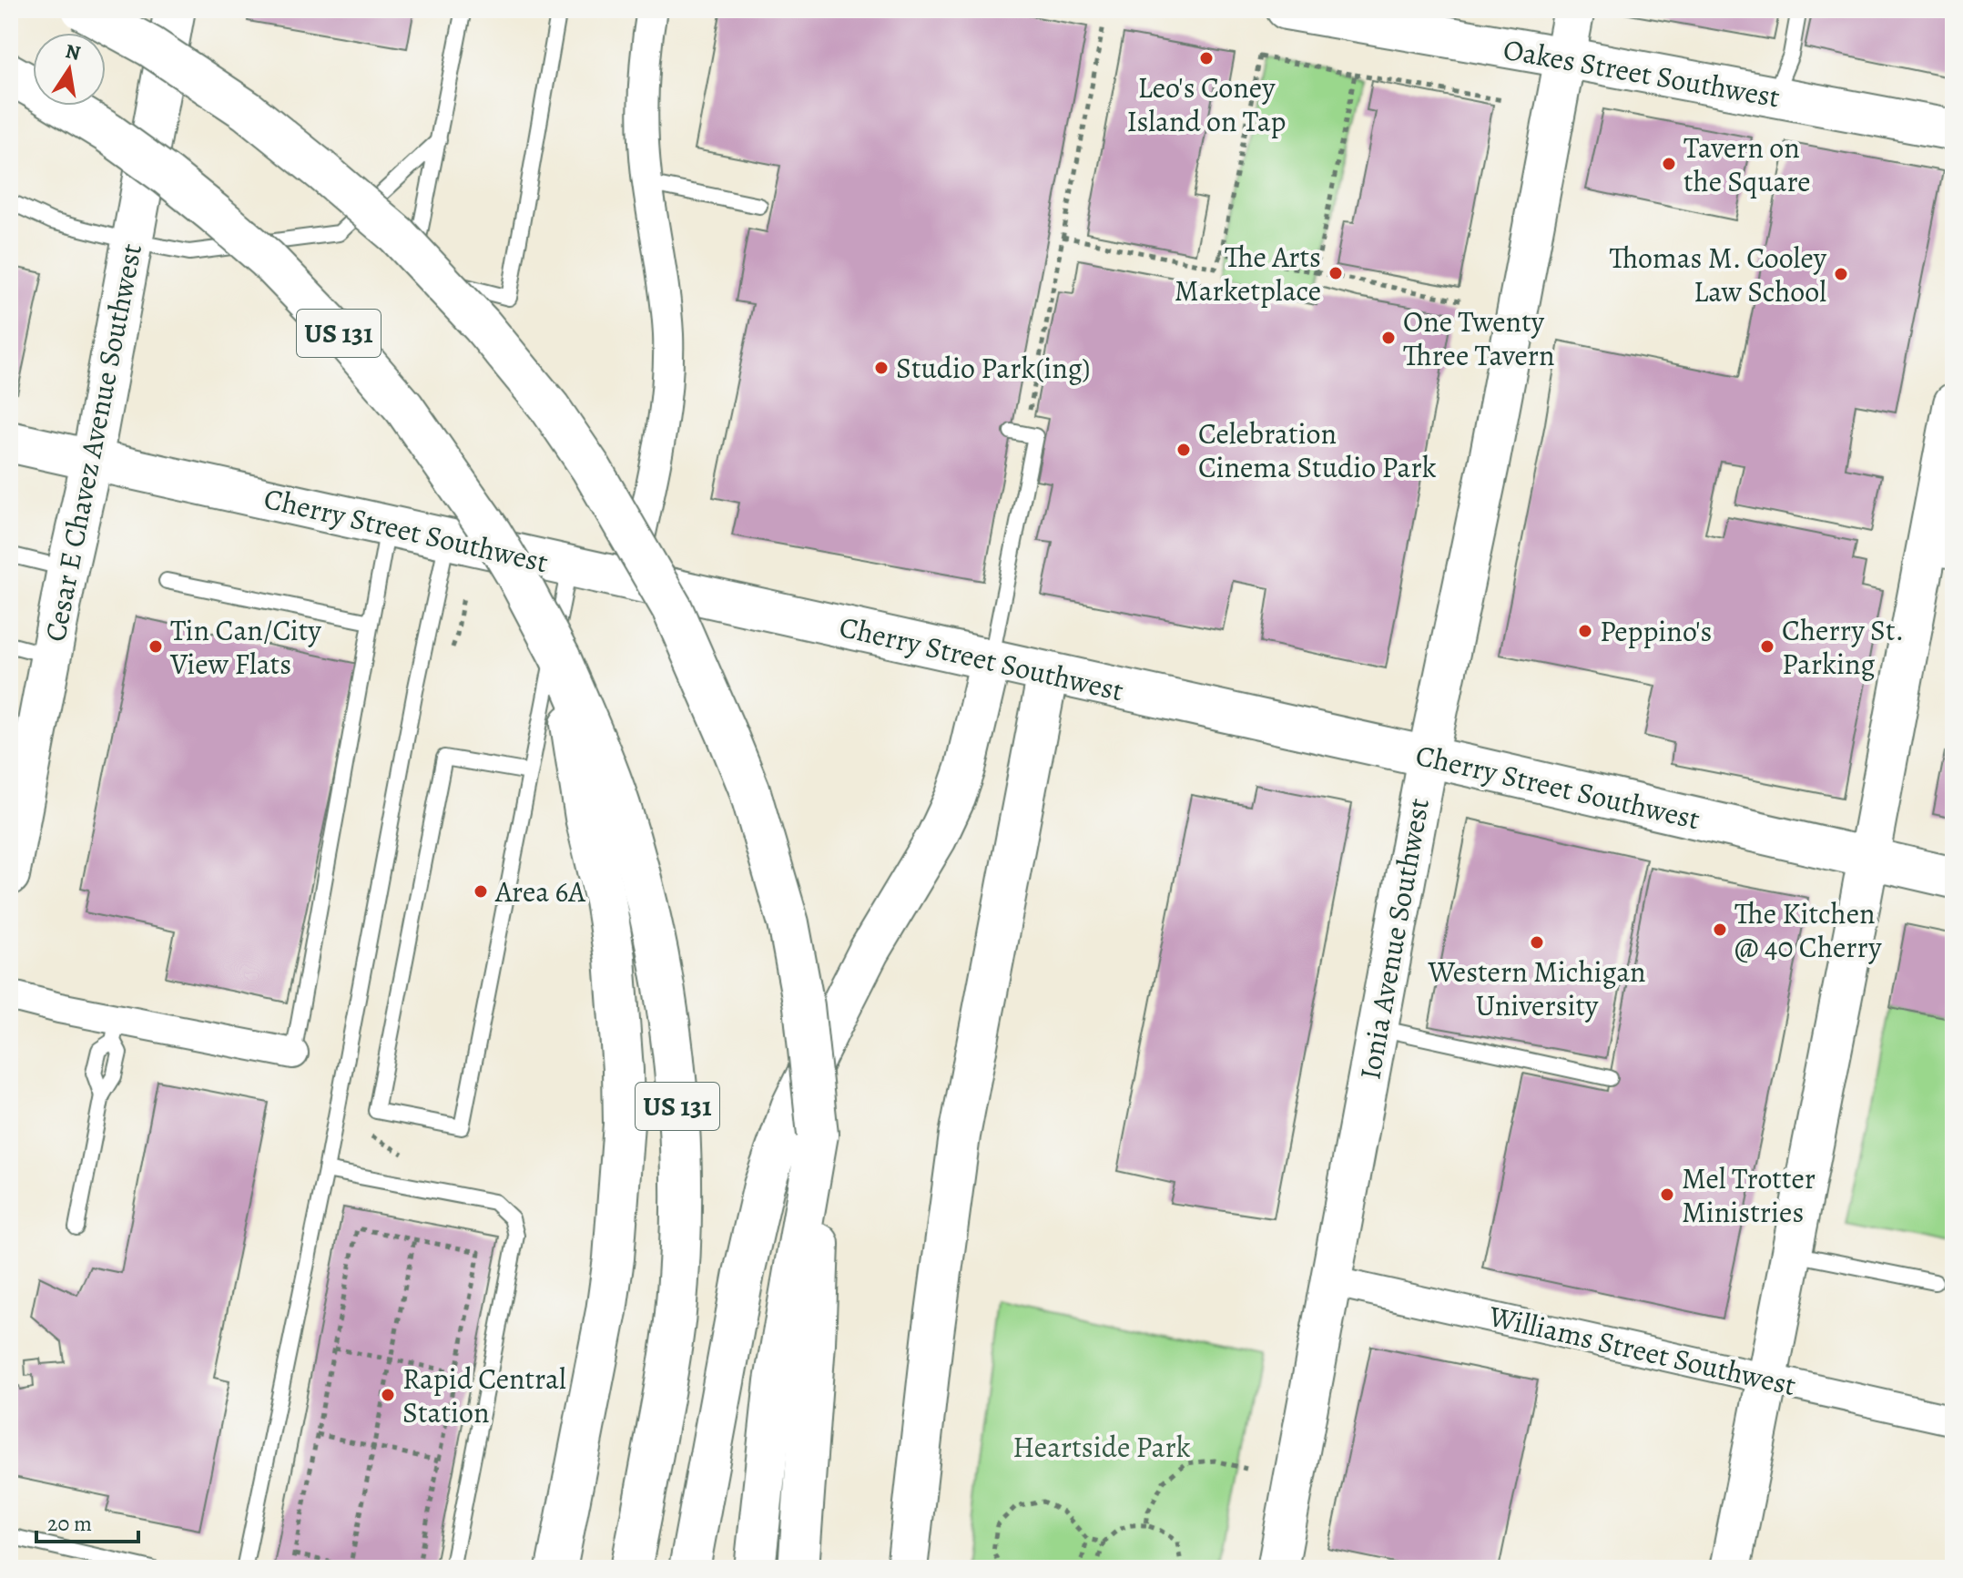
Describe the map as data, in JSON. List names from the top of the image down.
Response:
{
  "streets": {
    "main road": [
      "Oakes Street Southwest",
      "US 131",
      "Cesar E Chavez Avenue Southwest",
      "Cherry Street Southwest",
      "Ionia Avenue Southwest"
    ],
    "street": ["Williams Street Southwest"]
  },
  "crossings": [
    ["Oakes Street Southwest", "Ionia Avenue Southwest"],
    ["Cesar E Chavez Avenue Southwest", "Cherry Street Southwest"],
    ["Cherry Street Southwest", "Ionia Avenue Southwest"],
    ["Ionia Avenue Southwest", "Williams Street Southwest"]
  ],
  "parks": ["Heartside Park"],
  "places": [
    "Leo's Coney Island on Tap",
    "Tavern on the Square",
    "The Arts Marketplace",
    "Thomas M. Cooley Law School",
    "One Twenty Three Tavern",
    "Studio Park(ing)",
    "Celebration Cinema Studio Park",
    "Peppino's",
    "Tin Can/City View Flats",
    "Cherry St. Parking",
    "Area 6A",
    "The Kitchen @ 40 Cherry",
    "Western Michigan University",
    "Mel Trotter Ministries",
    "Rapid Central Station"
  ],
  "scale_bar": "20 m",
  "north": "top"
}
